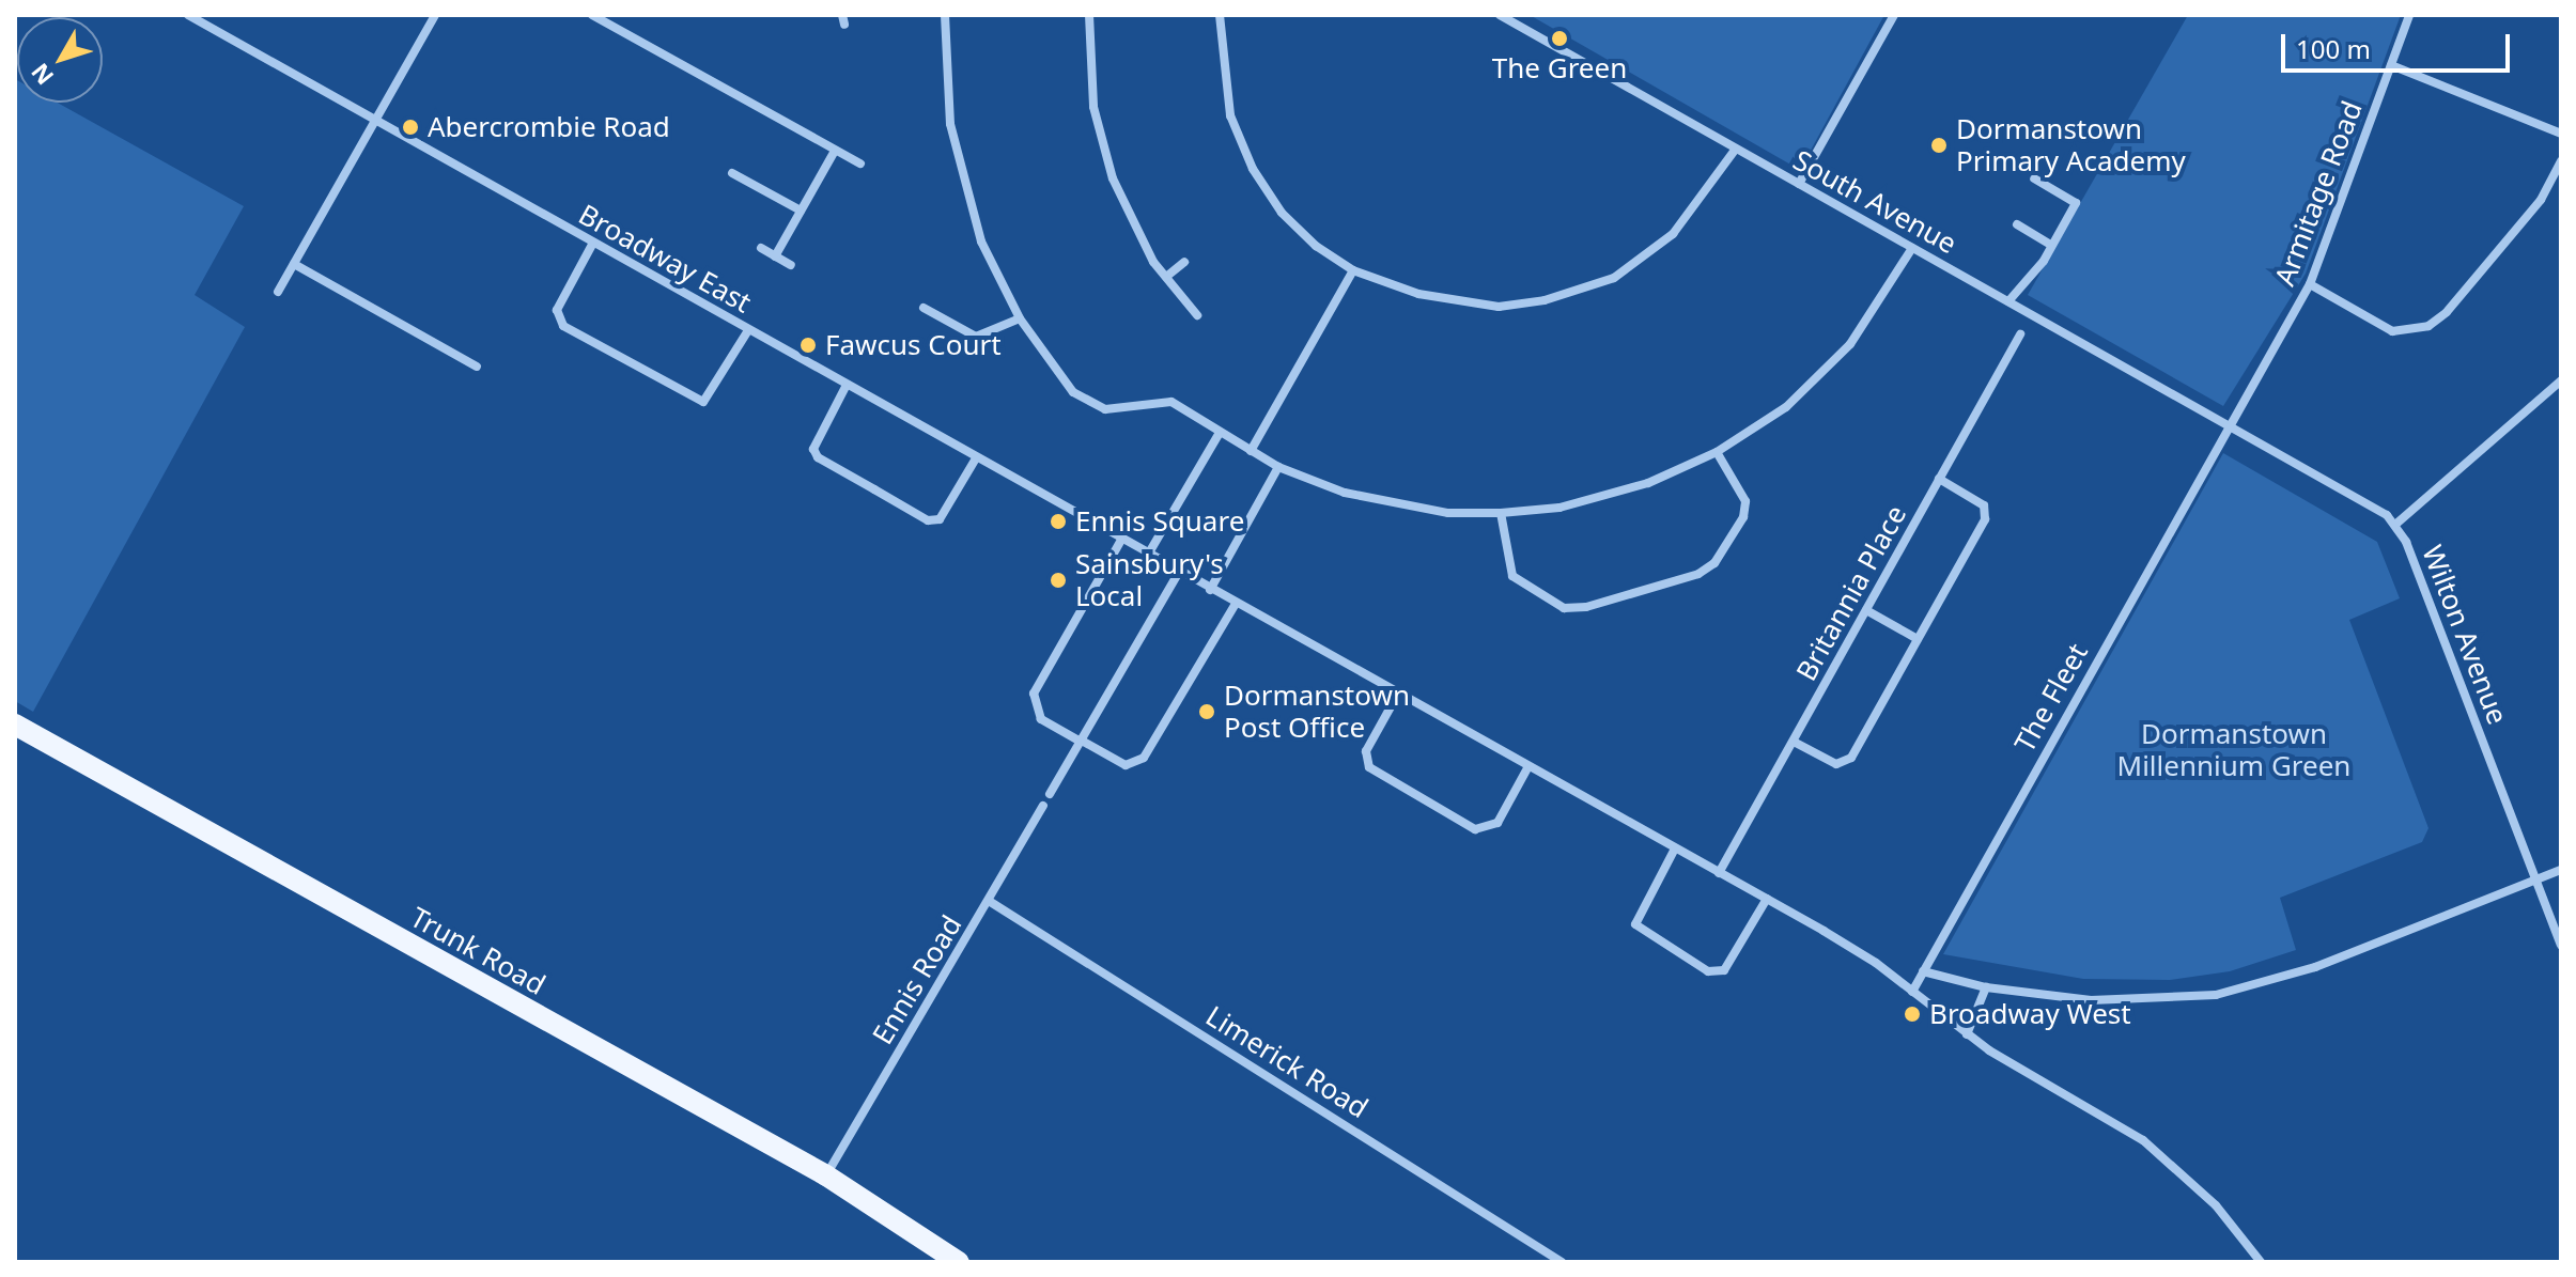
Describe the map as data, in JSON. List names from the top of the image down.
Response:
{
  "streets": {
    "main road": ["Trunk Road"],
    "street": [
      "Armitage Road",
      "South Avenue",
      "Broadway East",
      "Britannia Place",
      "Wilton Avenue",
      "The Fleet",
      "Ennis Road",
      "Limerick Road"
    ]
  },
  "crossings": [
    ["Armitage Road", "South Avenue"],
    ["Armitage Road", "Wilton Avenue"],
    ["Armitage Road", "The Fleet"],
    ["South Avenue", "Wilton Avenue"],
    ["South Avenue", "The Fleet"],
    ["Wilton Avenue", "The Fleet"],
    ["Trunk Road", "Ennis Road"],
    ["Ennis Road", "Limerick Road"]
  ],
  "parks": ["Dormanstown Millennium Green"],
  "places": [
    "The Green",
    "Abercrombie Road",
    "Dormanstown Primary Academy",
    "Fawcus Court",
    "Ennis Square",
    "Sainsbury's Local",
    "Dormanstown Post Office",
    "Broadway West"
  ],
  "scale_bar": "100 m",
  "north": "bottom left"
}
